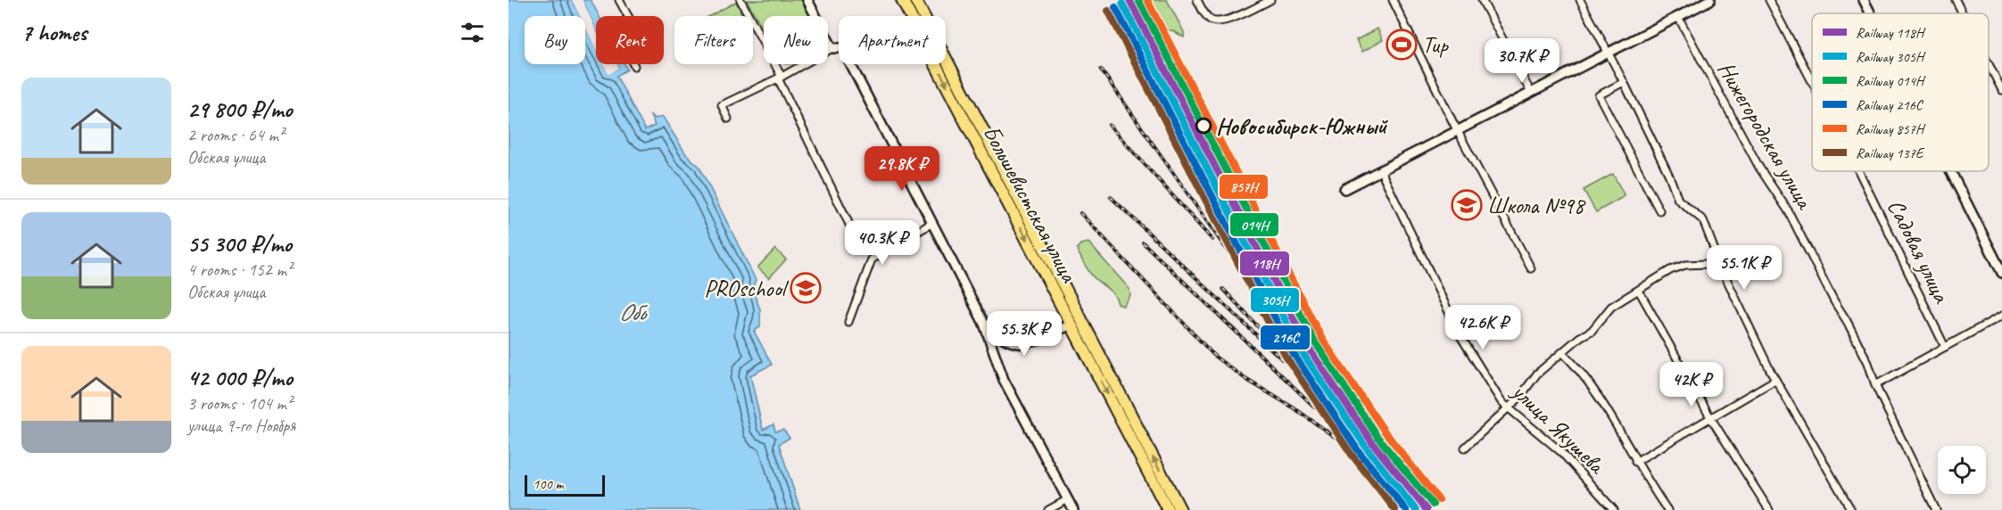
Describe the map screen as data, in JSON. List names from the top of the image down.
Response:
{
  "streets": {
    "highway": ["Большевистская улица"],
    "street": ["Нижегородская улица", "Садовая улица", "улица Якушева"]
  },
  "water": ["Обь"],
  "places": {
    "sports": ["Тир"],
    "other": ["Новосибирск-Южный"],
    "school or university": ["Школа №98", "PROschool"]
  },
  "lines": [
    "rail line 118Н",
    "rail line 014Н",
    "rail line 857Н",
    "rail line 305Н",
    "rail line 216С",
    "rail line 137Е"
  ],
  "legend": [
    "Railway 118Н",
    "Railway 305Н",
    "Railway 014Н",
    "Railway 216С",
    "Railway 857Н",
    "Railway 137Е"
  ],
  "scale_bar": "100 m",
  "page": {
    "heading": "7 homes",
    "chip": [
      "Buy",
      "Rent",
      "Filters",
      "New",
      "Apartment"
    ],
    "price": [
      "30.7K ₽",
      "29.8K ₽",
      "40.3K ₽",
      "55.1K ₽",
      "42.6K ₽",
      "55.3K ₽",
      "42K ₽"
    ],
    "list": [
      {
        "name": "29 800 ₽/mo",
        "note": "2 rooms · 64 m² · Обская улица"
      },
      {
        "name": "55 300 ₽/mo",
        "note": "4 rooms · 152 m² · Обская улица"
      },
      {
        "name": "42 000 ₽/mo",
        "note": "3 rooms · 104 m² · улица 9-го Ноября"
      }
    ],
    "scale": "100 m"
  }
}
